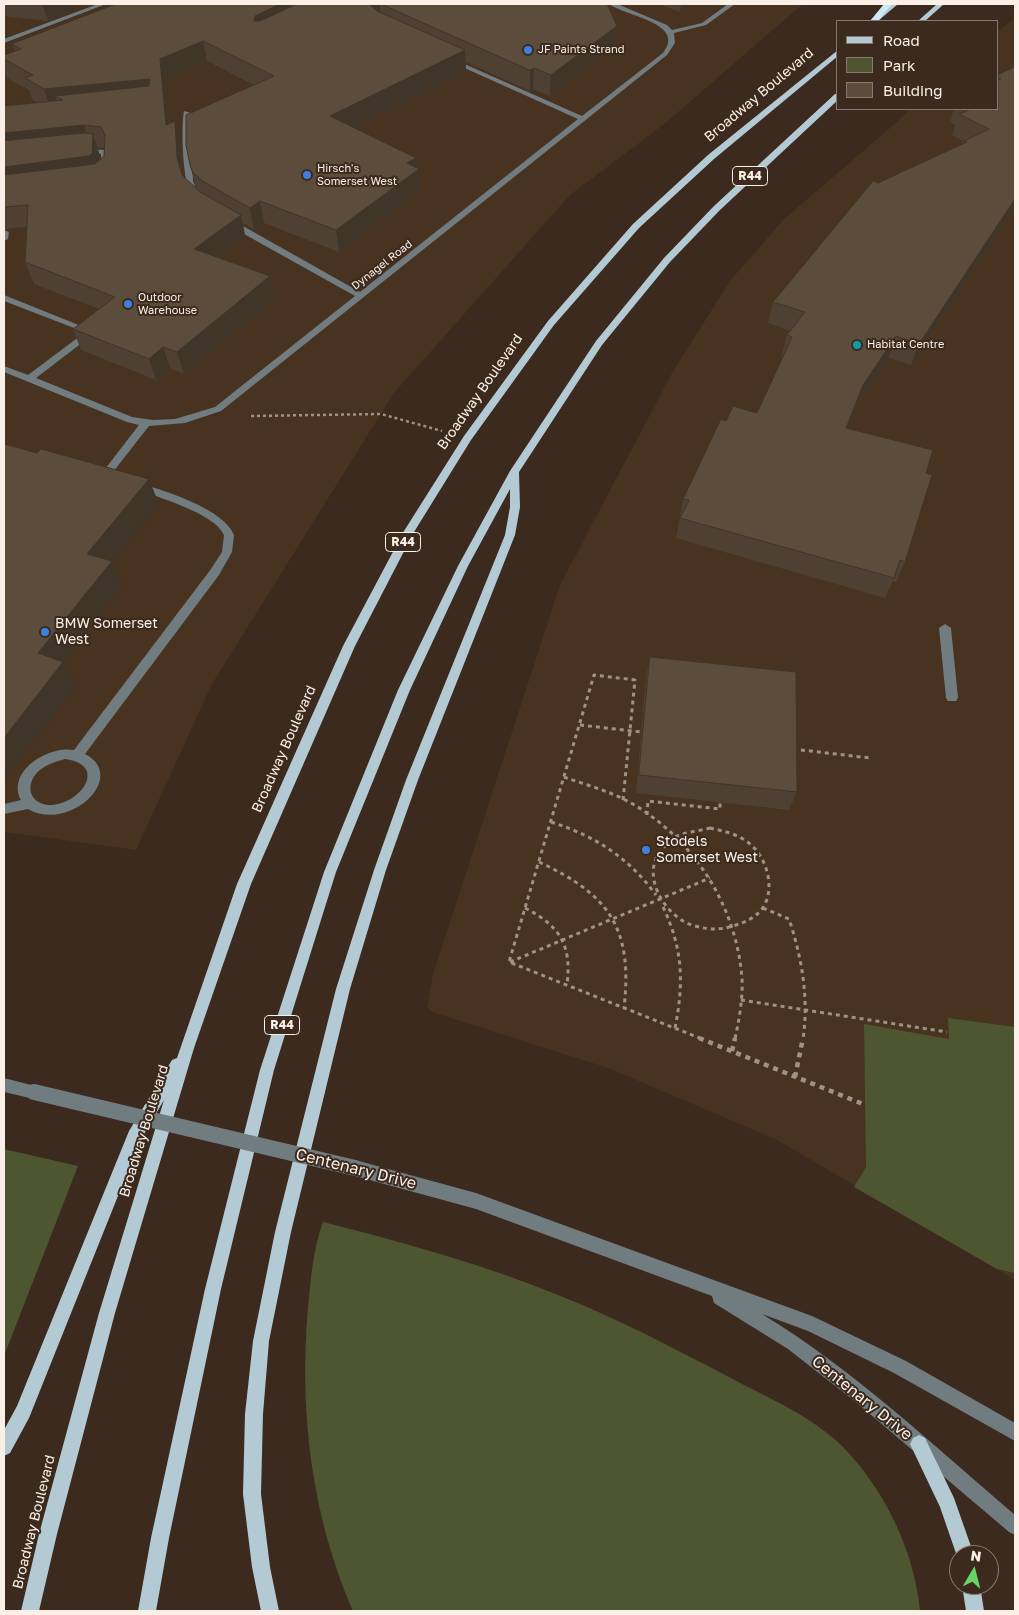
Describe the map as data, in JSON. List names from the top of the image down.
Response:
{
  "streets": {
    "main road": ["Broadway Boulevard", "R44"],
    "street": ["Dynagel Road", "Centenary Drive"]
  },
  "places": [
    "JF Paints Strand",
    "Hirsch's Somerset West",
    "Outdoor Warehouse",
    "Habitat Centre",
    "BMW Somerset West",
    "Stodels Somerset West"
  ],
  "legend": ["Road", "Park", "Building"],
  "north": "top"
}
